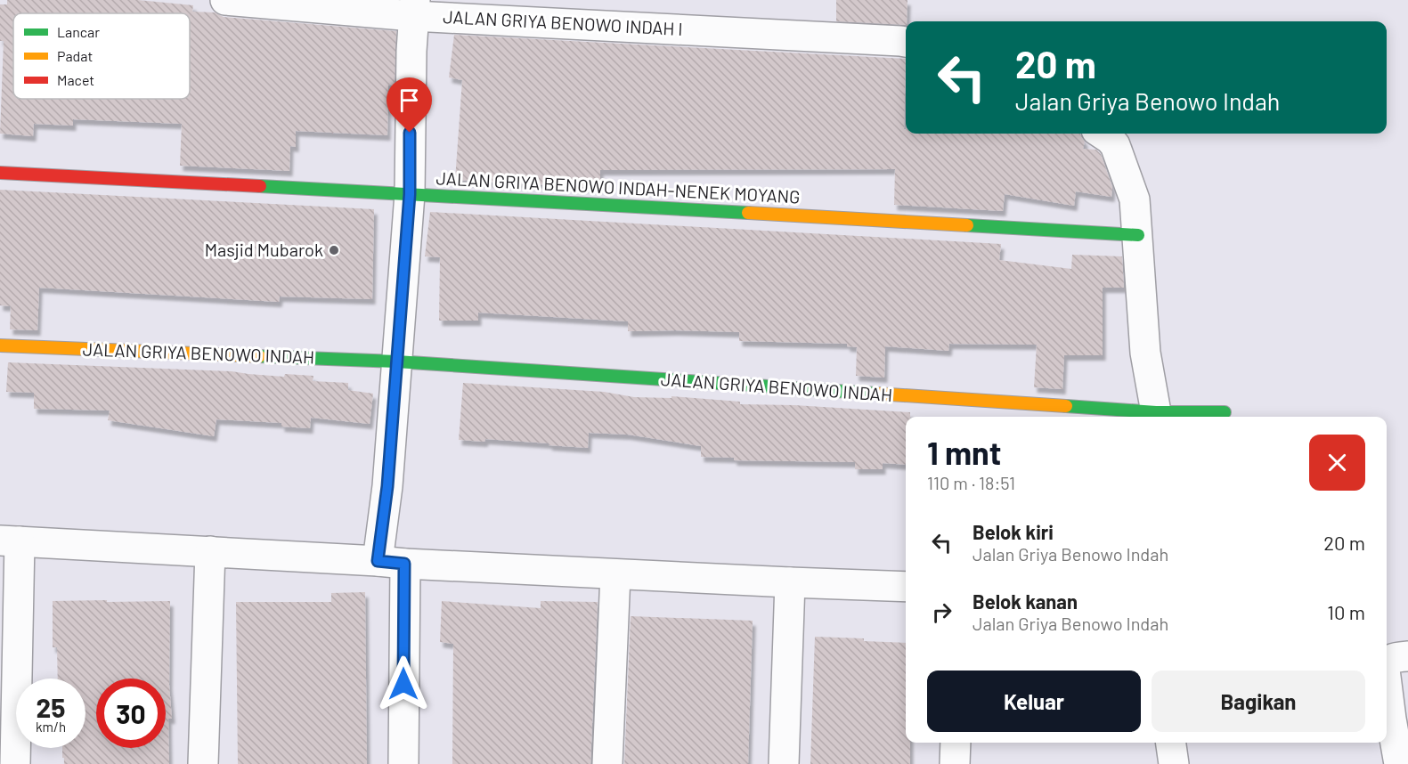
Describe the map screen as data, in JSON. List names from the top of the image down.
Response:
{
  "streets": {
    "street": ["JALAN GRIYA BENOWO INDAH I", "JALAN GRIYA BENOWO INDAH-NENEK MOYANG", "JALAN GRIYA BENOWO INDAH"]
  },
  "places": ["Masjid Mubarok"],
  "legend": ["Lancar", "Padat", "Macet"],
  "page": {
    "turn": ["20 m", "Jalan Griya Benowo Indah"],
    "heading": ["1 mnt", "110 m · 18:51"],
    "list": [
      {
        "name": "Belok kiri",
        "note": "Jalan Griya Benowo Indah",
        "value": "20 m"
      },
      {
        "name": "Belok kanan",
        "note": "Jalan Griya Benowo Indah",
        "value": "10 m"
      }
    ],
    "buttons": ["Keluar", "Bagikan"],
    "speed": "25 km/h",
    "limit": "30"
  }
}
